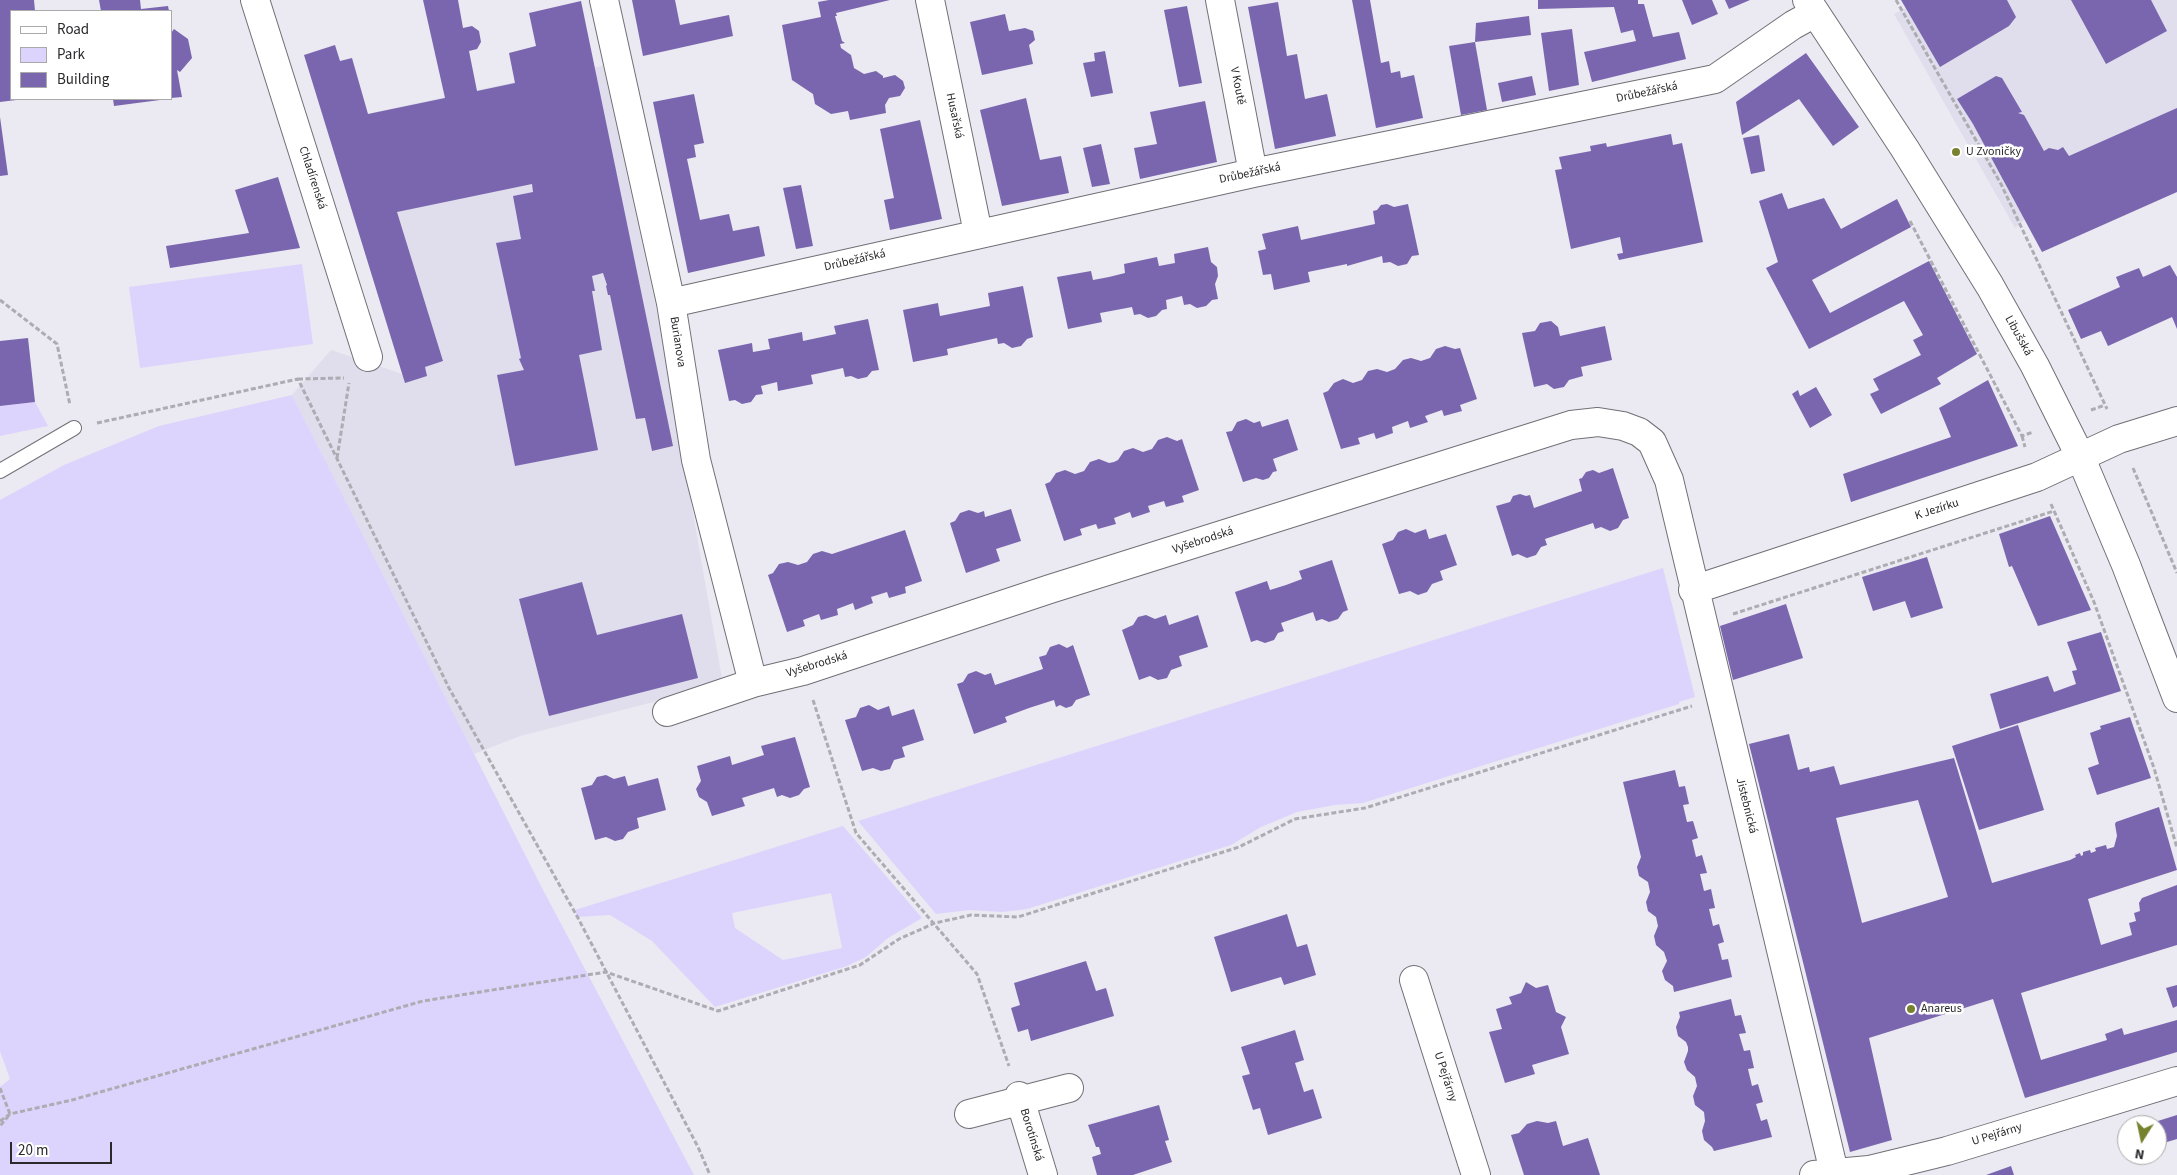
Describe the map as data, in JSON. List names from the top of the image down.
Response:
{
  "streets": {
    "street": [
      "V Koutě",
      "Drůbežářská",
      "Husařská",
      "Chladírenská",
      "Libušská",
      "Burianova",
      "K Jezírku",
      "Vyšebrodská",
      "Jistebnická",
      "U Pejřárny",
      "Borotínská"
    ]
  },
  "crossings": [
    ["V Koutě", "Drůbežářská"],
    ["Drůbežářská", "Husařská"],
    ["Drůbežářská", "Libušská"],
    ["Drůbežářská", "Burianova"],
    ["Libušská", "K Jezírku"],
    ["Burianova", "Vyšebrodská"],
    ["K Jezírku", "Jistebnická"],
    ["Vyšebrodská", "Jistebnická"],
    ["Jistebnická", "U Pejřárny"]
  ],
  "places": ["U Zvoničky", "Anareus"],
  "legend": ["Road", "Park", "Building"],
  "scale_bar": "20 m",
  "north": "bottom"
}
